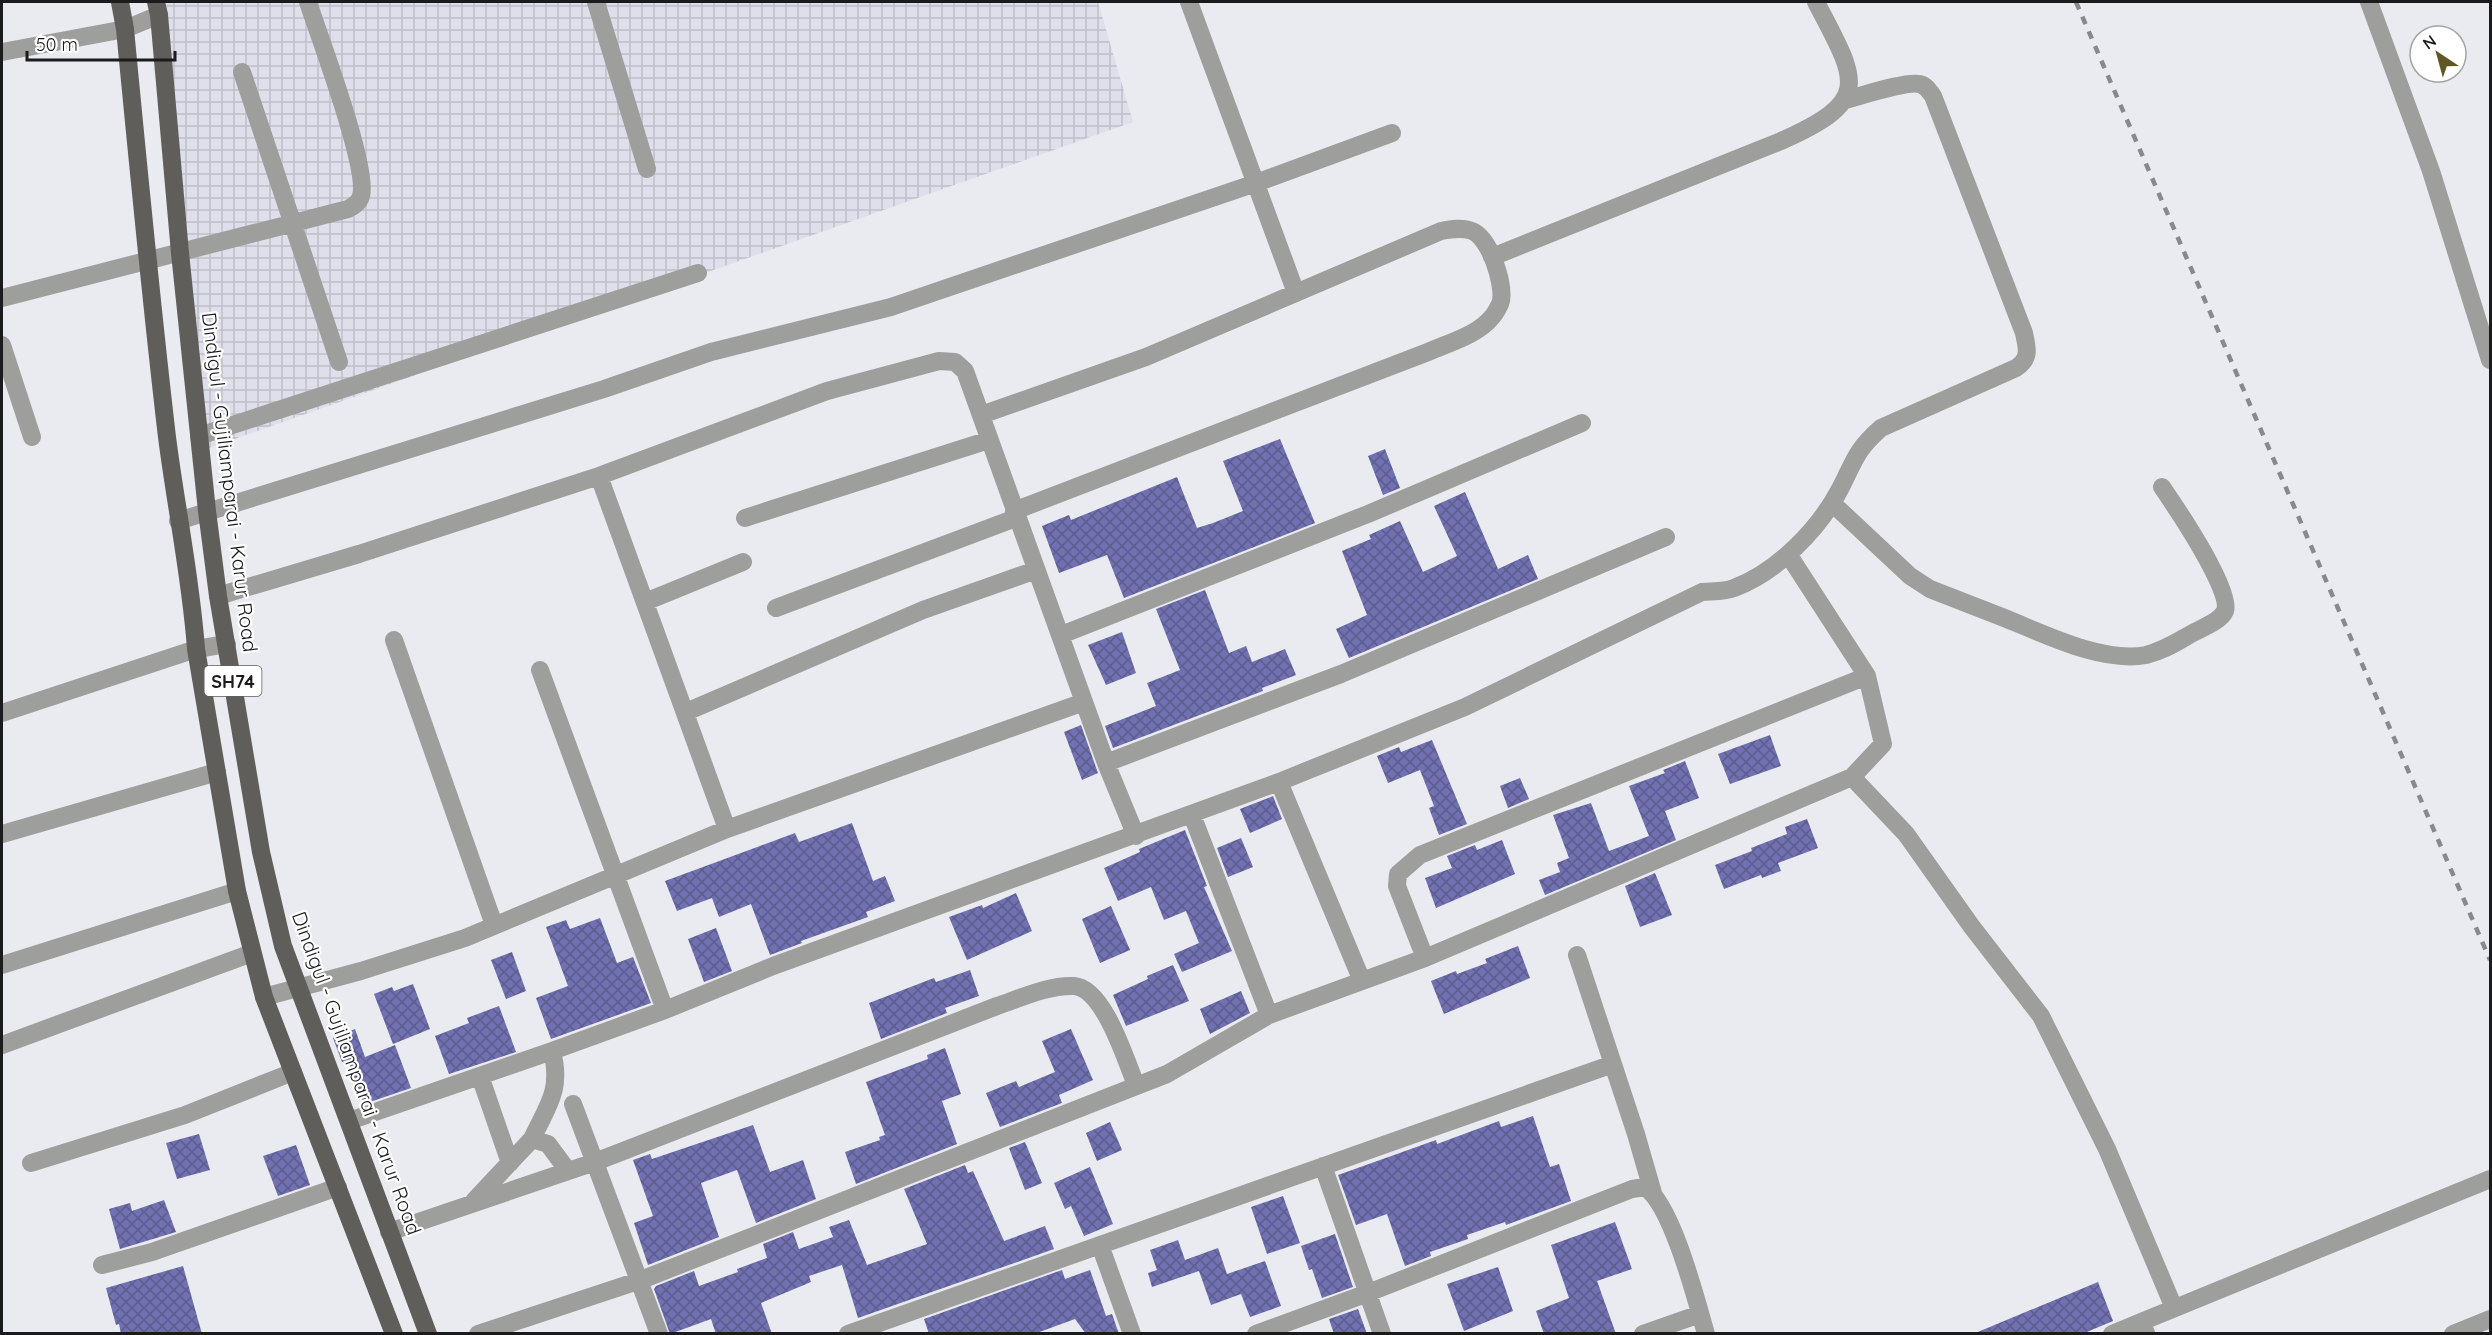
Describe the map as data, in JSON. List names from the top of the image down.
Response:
{
  "streets": {
    "main road": ["Dindigul - Gujiliamparai - Karur Road", "SH74"]
  },
  "scale_bar": "50 m",
  "north": "top left"
}
